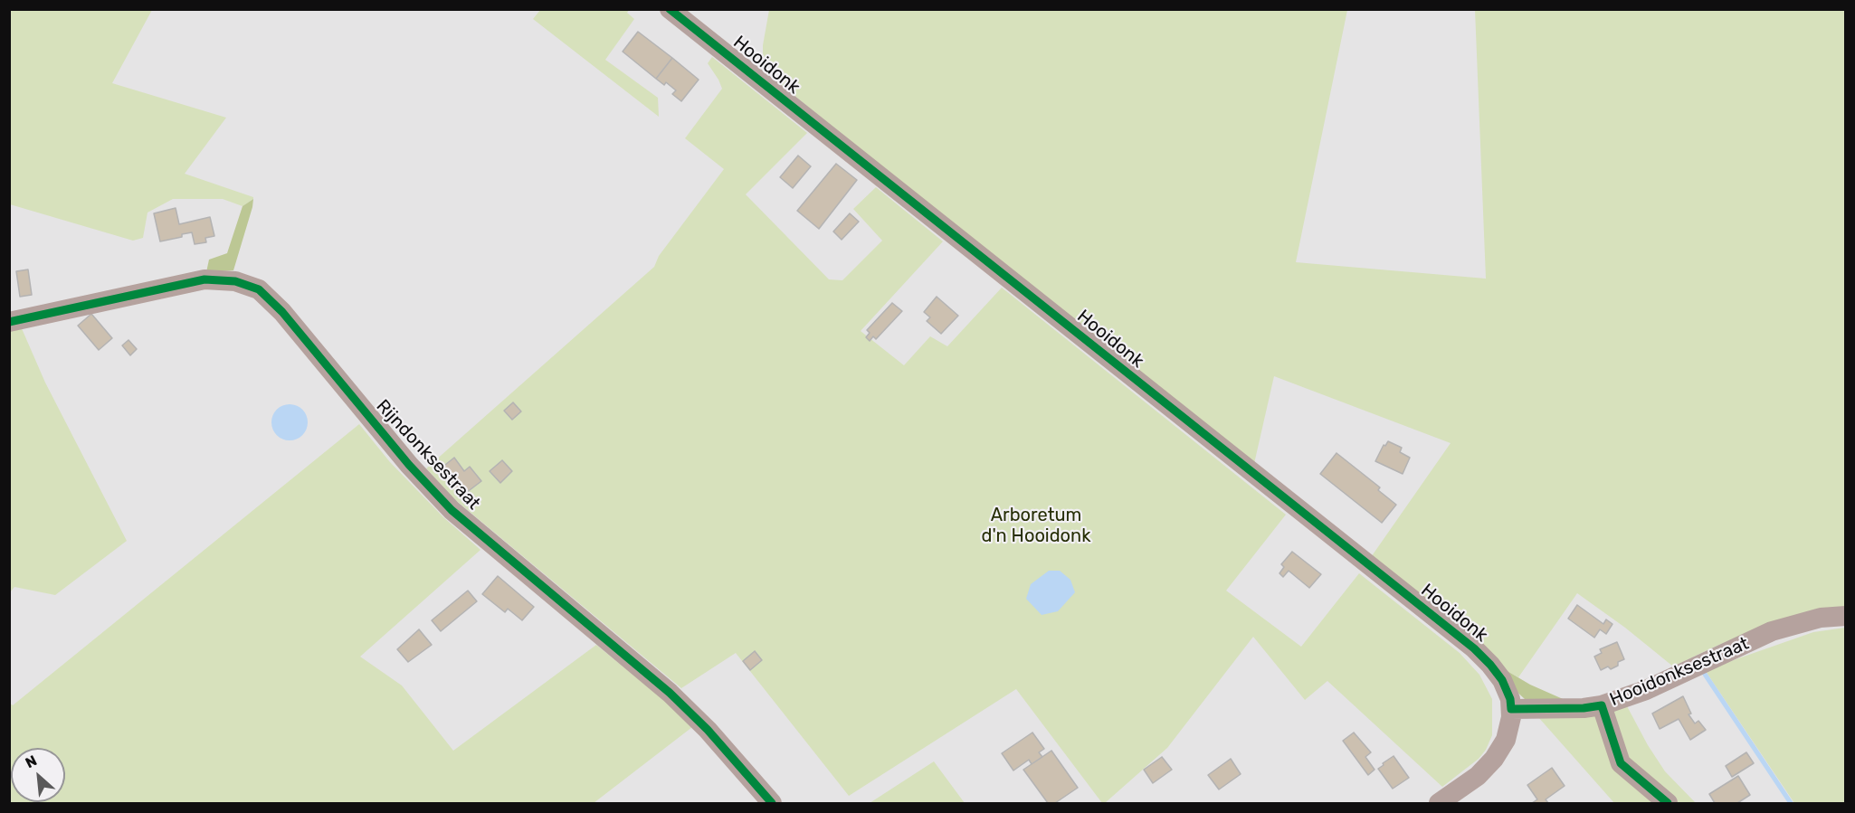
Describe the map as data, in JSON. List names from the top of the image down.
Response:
{
  "streets": {
    "street": ["Hooidonk", "Rijndonksestraat", "Hooidonksestraat"]
  },
  "crossings": [
    ["Hooidonk", "Hooidonksestraat"]
  ],
  "parks": ["Arboretum d'n Hooidonk"],
  "north": "top left"
}
